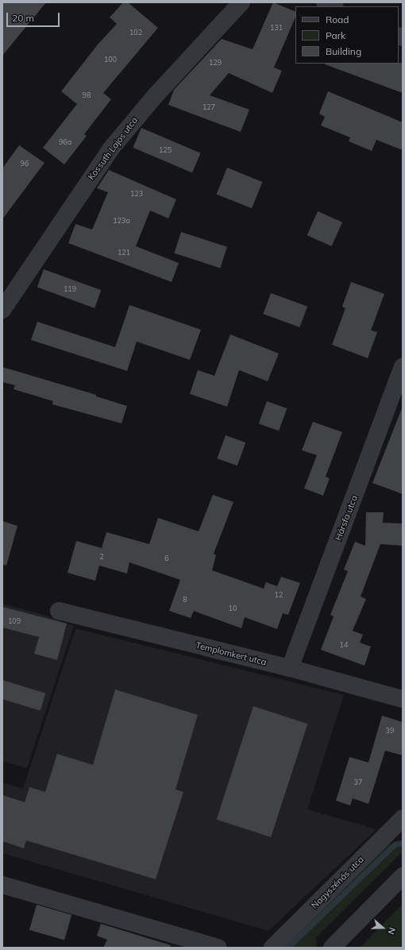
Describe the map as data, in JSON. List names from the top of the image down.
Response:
{
  "streets": {
    "street": [
      "Kossuth Lajos utca",
      "Hársfa utca",
      "Templomkert utca",
      "Nagyszénás utca"
    ]
  },
  "crossings": [
    ["Hársfa utca", "Templomkert utca"]
  ],
  "house_numbers": [
    "131",
    "102",
    "100",
    "129",
    "98",
    "127",
    "96a",
    "125",
    "96",
    "123",
    "123a",
    "121",
    "119",
    "2",
    "6",
    "12",
    "8",
    "10",
    "109",
    "14",
    "39",
    "37"
  ],
  "legend": ["Road", "Park", "Building"],
  "scale_bar": "20 m",
  "north": "right"
}
